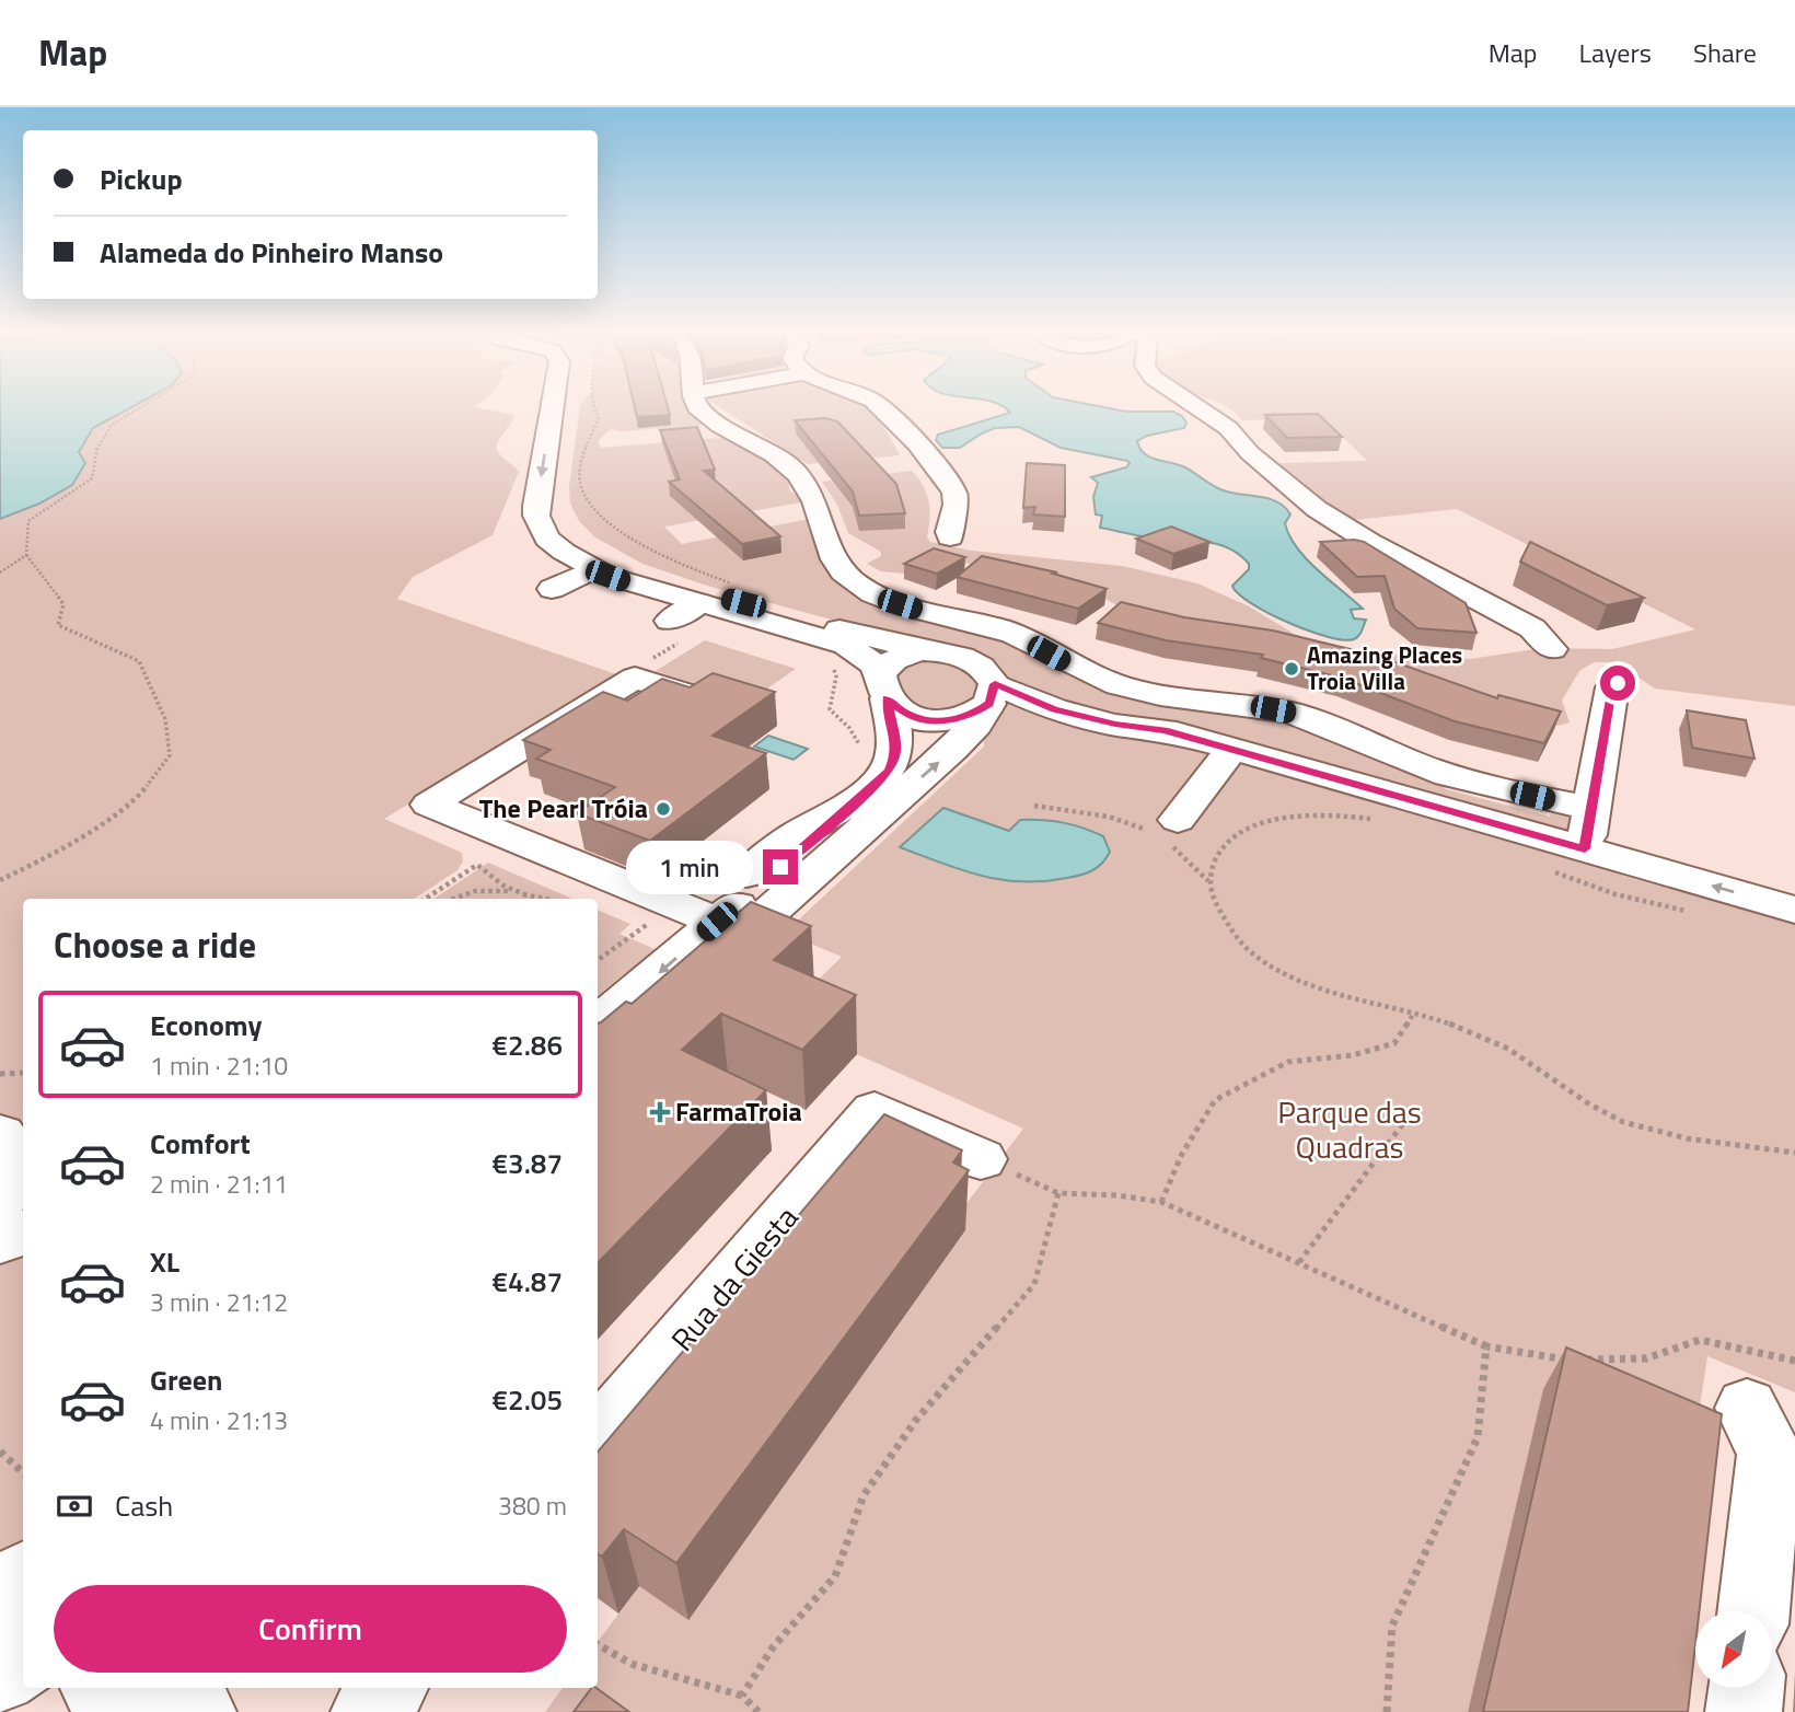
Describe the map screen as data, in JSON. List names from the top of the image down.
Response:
{
  "streets": {
    "street": ["Rua da Giesta"]
  },
  "parks": ["Parque das Quadras"],
  "places": {
    "other": ["Amazing Places Troia Villa", "The Pearl Tróia"],
    "health": ["FarmaTroia"]
  },
  "north": "bottom left",
  "page": {
    "header": "Map",
    "nav": ["Map", "Layers", "Share"],
    "banner": ["Pickup", "Alameda do Pinheiro Manso"],
    "bubble": "1 min",
    "heading": "Choose a ride",
    "list": [
      {
        "name": "Economy",
        "note": "1 min · 21:10",
        "value": "€2.86"
      },
      {
        "name": "Comfort",
        "note": "2 min · 21:11",
        "value": "€3.87"
      },
      {
        "name": "XL",
        "note": "3 min · 21:12",
        "value": "€4.87"
      },
      {
        "name": "Green",
        "note": "4 min · 21:13",
        "value": "€2.05"
      }
    ],
    "pay": ["Cash", "380 m"],
    "buttons": "Confirm"
  }
}
